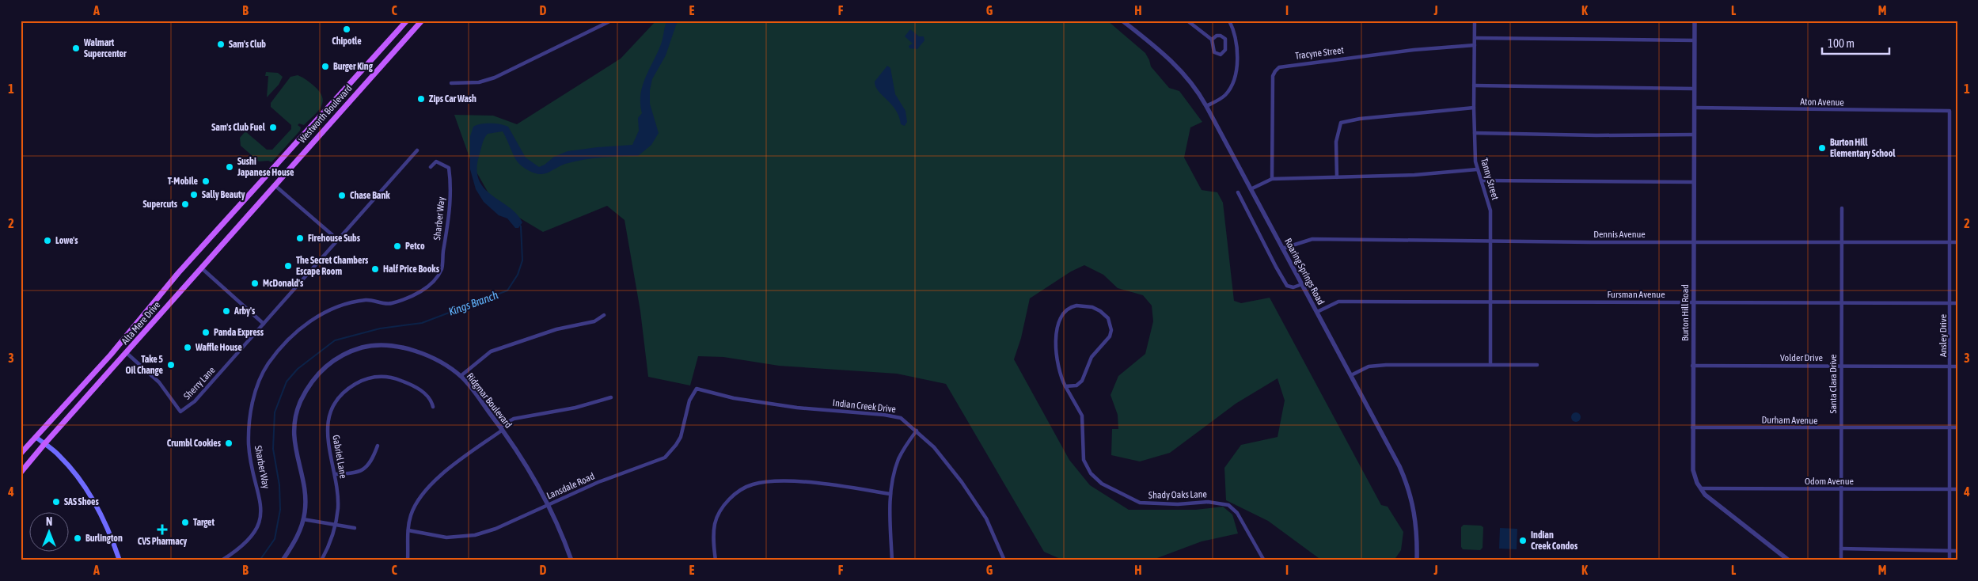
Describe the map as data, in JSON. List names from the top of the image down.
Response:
{
  "streets": {
    "main road": ["Westworth Boulevard", "Alta Mere Drive"],
    "street": [
      "Tracyne Street",
      "Aton Avenue",
      "Tanny Street",
      "Sharber Way",
      "Dennis Avenue",
      "Roaring Springs Road",
      "Fursman Avenue",
      "Burton Hill Road",
      "Ansley Drive",
      "Volder Drive",
      "Sherry Lane",
      "Santa Clara Drive",
      "Ridgmar Boulevard",
      "Indian Creek Drive",
      "Durham Avenue",
      "Gabriel Lane",
      "Odom Avenue",
      "Lansdale Road",
      "Shady Oaks Lane"
    ]
  },
  "crossings": [
    ["Tracyne Street", "Tanny Street"],
    ["Aton Avenue", "Burton Hill Road"],
    ["Aton Avenue", "Ansley Drive"],
    ["Westworth Boulevard", "Alta Mere Drive"],
    ["Tanny Street", "Dennis Avenue"],
    ["Tanny Street", "Fursman Avenue"],
    ["Dennis Avenue", "Roaring Springs Road"],
    ["Dennis Avenue", "Burton Hill Road"],
    ["Dennis Avenue", "Ansley Drive"],
    ["Dennis Avenue", "Santa Clara Drive"],
    ["Roaring Springs Road", "Fursman Avenue"],
    ["Fursman Avenue", "Burton Hill Road"],
    ["Fursman Avenue", "Ansley Drive"],
    ["Fursman Avenue", "Santa Clara Drive"],
    ["Burton Hill Road", "Volder Drive"],
    ["Burton Hill Road", "Durham Avenue"],
    ["Burton Hill Road", "Odom Avenue"],
    ["Alta Mere Drive", "Sherry Lane"],
    ["Ansley Drive", "Volder Drive"],
    ["Ansley Drive", "Durham Avenue"],
    ["Ansley Drive", "Odom Avenue"],
    ["Volder Drive", "Santa Clara Drive"],
    ["Santa Clara Drive", "Durham Avenue"],
    ["Santa Clara Drive", "Odom Avenue"],
    ["Ridgmar Boulevard", "Lansdale Road"],
    ["Indian Creek Drive", "Lansdale Road"]
  ],
  "water": ["Kings Branch"],
  "places": {
    "other": [
      "Chipotle",
      "Sam's Club",
      "Walmart Supercenter",
      "Burger King",
      "Zips Car Wash",
      "Sam's Club Fuel",
      "Burton Hill Elementary School",
      "Sushi Japanese House",
      "T-Mobile",
      "Sally Beauty",
      "Chase Bank",
      "Supercuts",
      "Firehouse Subs",
      "Lowe's",
      "Petco",
      "The Secret Chambers Escape Room",
      "Half Price Books",
      "McDonald's",
      "Arby's",
      "Panda Express",
      "Waffle House",
      "Take 5 Oil Change",
      "Crumbl Cookies",
      "SAS Shoes",
      "Target",
      "Burlington",
      "Indian Creek Condos"
    ],
    "health": ["CVS Pharmacy"]
  },
  "scale_bar": "100 m",
  "north": "top",
  "grid": {
    "columns": [
      "A",
      "B",
      "C",
      "D",
      "E",
      "F",
      "G",
      "H",
      "I",
      "J",
      "K",
      "L",
      "M"
    ],
    "rows": [
      "1",
      "2",
      "3",
      "4"
    ]
  }
}
